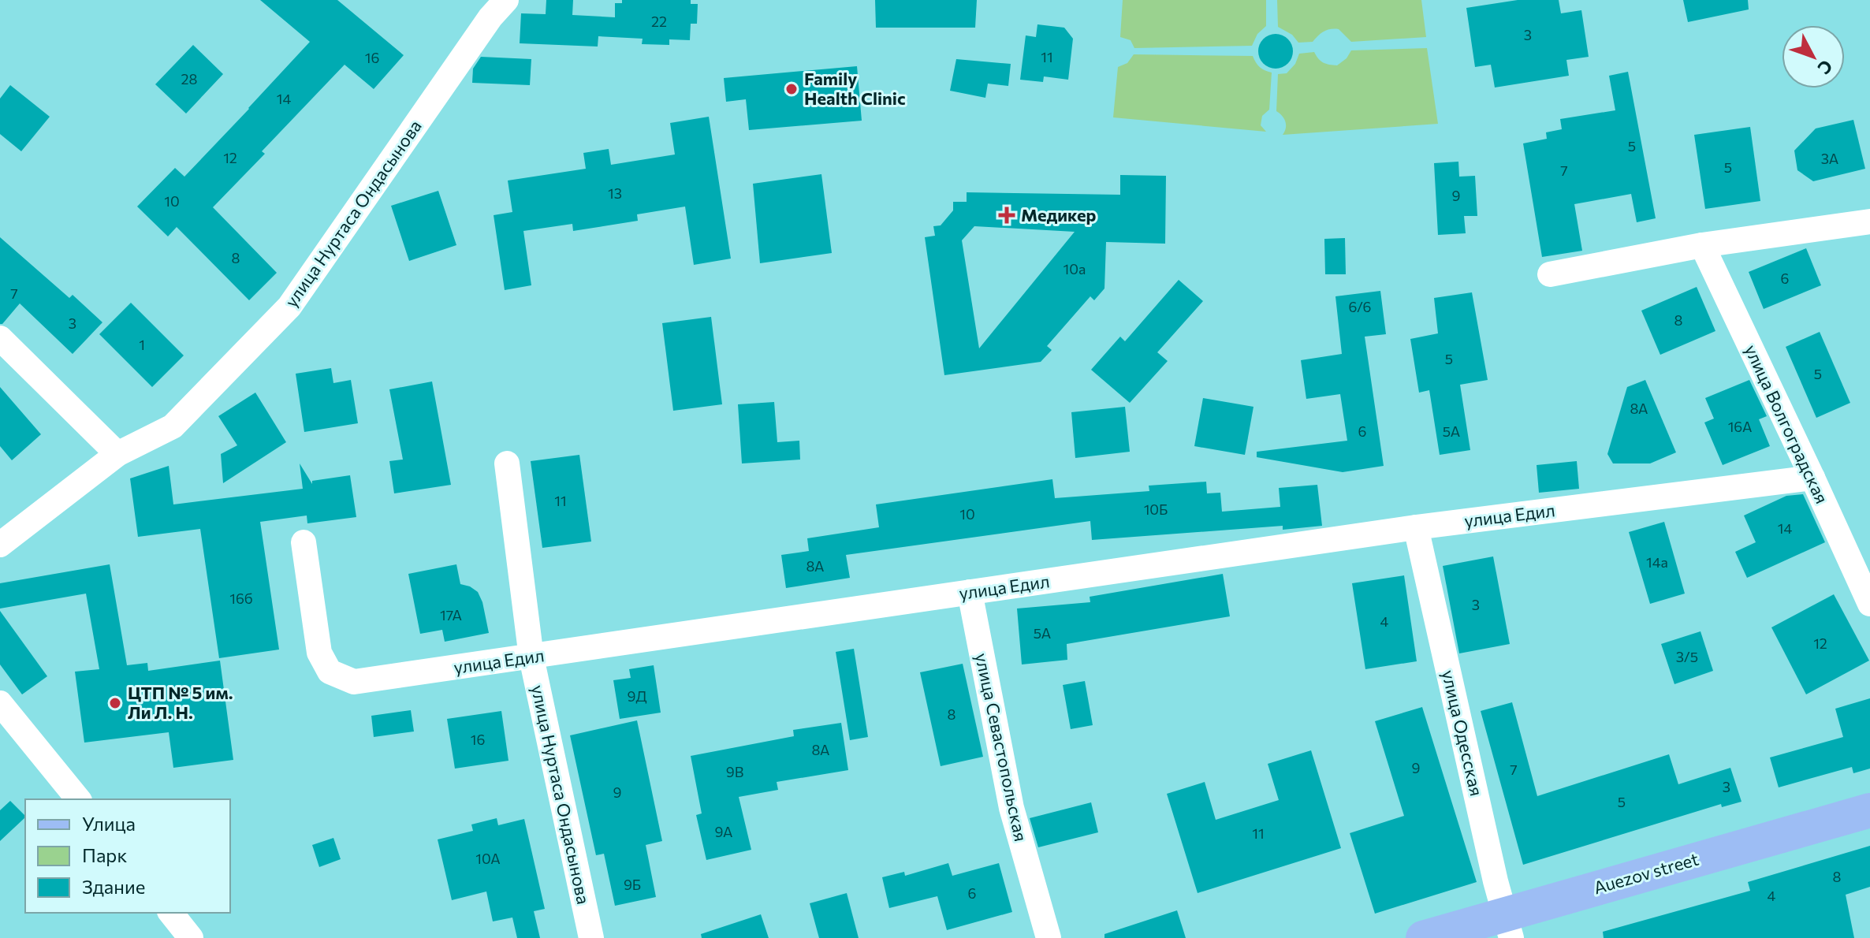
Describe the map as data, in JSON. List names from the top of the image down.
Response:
{
  "streets": {
    "main road": ["Auezov street"],
    "street": [
      "улица Нуртаса Ондасынова",
      "улица Волгоградская",
      "улица Едил",
      "улица Одесская",
      "улица Севастопольская"
    ]
  },
  "crossings": [
    ["улица Нуртаса Ондасынова", "улица Едил"],
    ["улица Волгоградская", "улица Едил"],
    ["улица Едил", "улица Одесская"],
    ["улица Едил", "улица Севастопольская"],
    ["улица Одесская", "Auezov street"]
  ],
  "places": {
    "other": ["Family Health Clinic", "ЦТП № 5 им. Ли Л. Н."],
    "health": ["Медикер"]
  },
  "house_numbers": [
    "22",
    "3",
    "11",
    "16",
    "28",
    "14",
    "5",
    "12",
    "3А",
    "5",
    "7",
    "13",
    "9",
    "10",
    "8",
    "10а",
    "6",
    "7",
    "6/6",
    "8",
    "3",
    "1",
    "5",
    "5",
    "8А",
    "16А",
    "6",
    "5А",
    "11",
    "10Б",
    "10",
    "14",
    "14а",
    "8А",
    "16б",
    "3",
    "17А",
    "4",
    "5А",
    "12",
    "3/5",
    "9Д",
    "8",
    "16",
    "8А",
    "9",
    "7",
    "9В",
    "3",
    "9",
    "5",
    "9А",
    "11",
    "10А",
    "8",
    "9Б",
    "6",
    "4"
  ],
  "legend": ["Улица", "Парк", "Здание"],
  "north": "bottom right"
}
